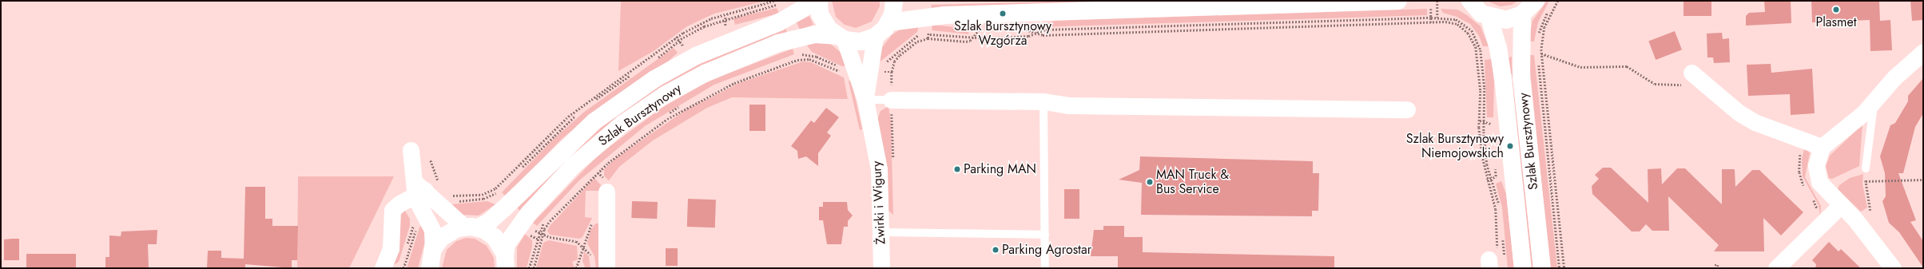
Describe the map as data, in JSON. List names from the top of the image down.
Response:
{
  "streets": {
    "main road": ["Szlak Bursztynowy"],
    "street": ["Żwirki i Wigury"]
  },
  "crossings": [
    ["Szlak Bursztynowy", "Żwirki i Wigury"]
  ],
  "places": [
    "Plasmet",
    "Szlak Bursztynowy Wzgórza",
    "Szlak Bursztynowy Niemojowskich",
    "Parking MAN",
    "MAN Truck & Bus Service",
    "Parking Agrostar"
  ]
}
